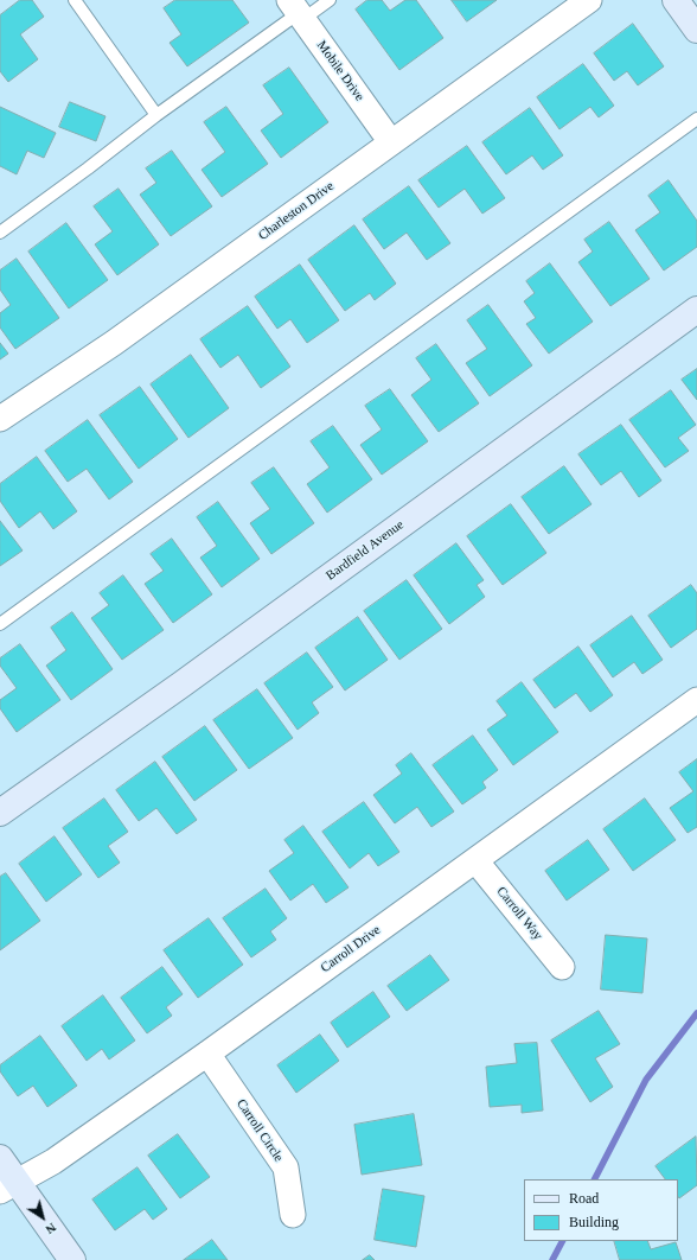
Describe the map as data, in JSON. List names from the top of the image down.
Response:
{
  "streets": {
    "street": [
      "Mobile Drive",
      "Charleston Drive",
      "Bardfield Avenue",
      "Carroll Way",
      "Carroll Drive",
      "Carroll Circle"
    ]
  },
  "crossings": [
    ["Mobile Drive", "Charleston Drive"],
    ["Carroll Way", "Carroll Drive"],
    ["Carroll Drive", "Carroll Circle"]
  ],
  "legend": ["Road", "Building"],
  "north": "bottom right"
}
